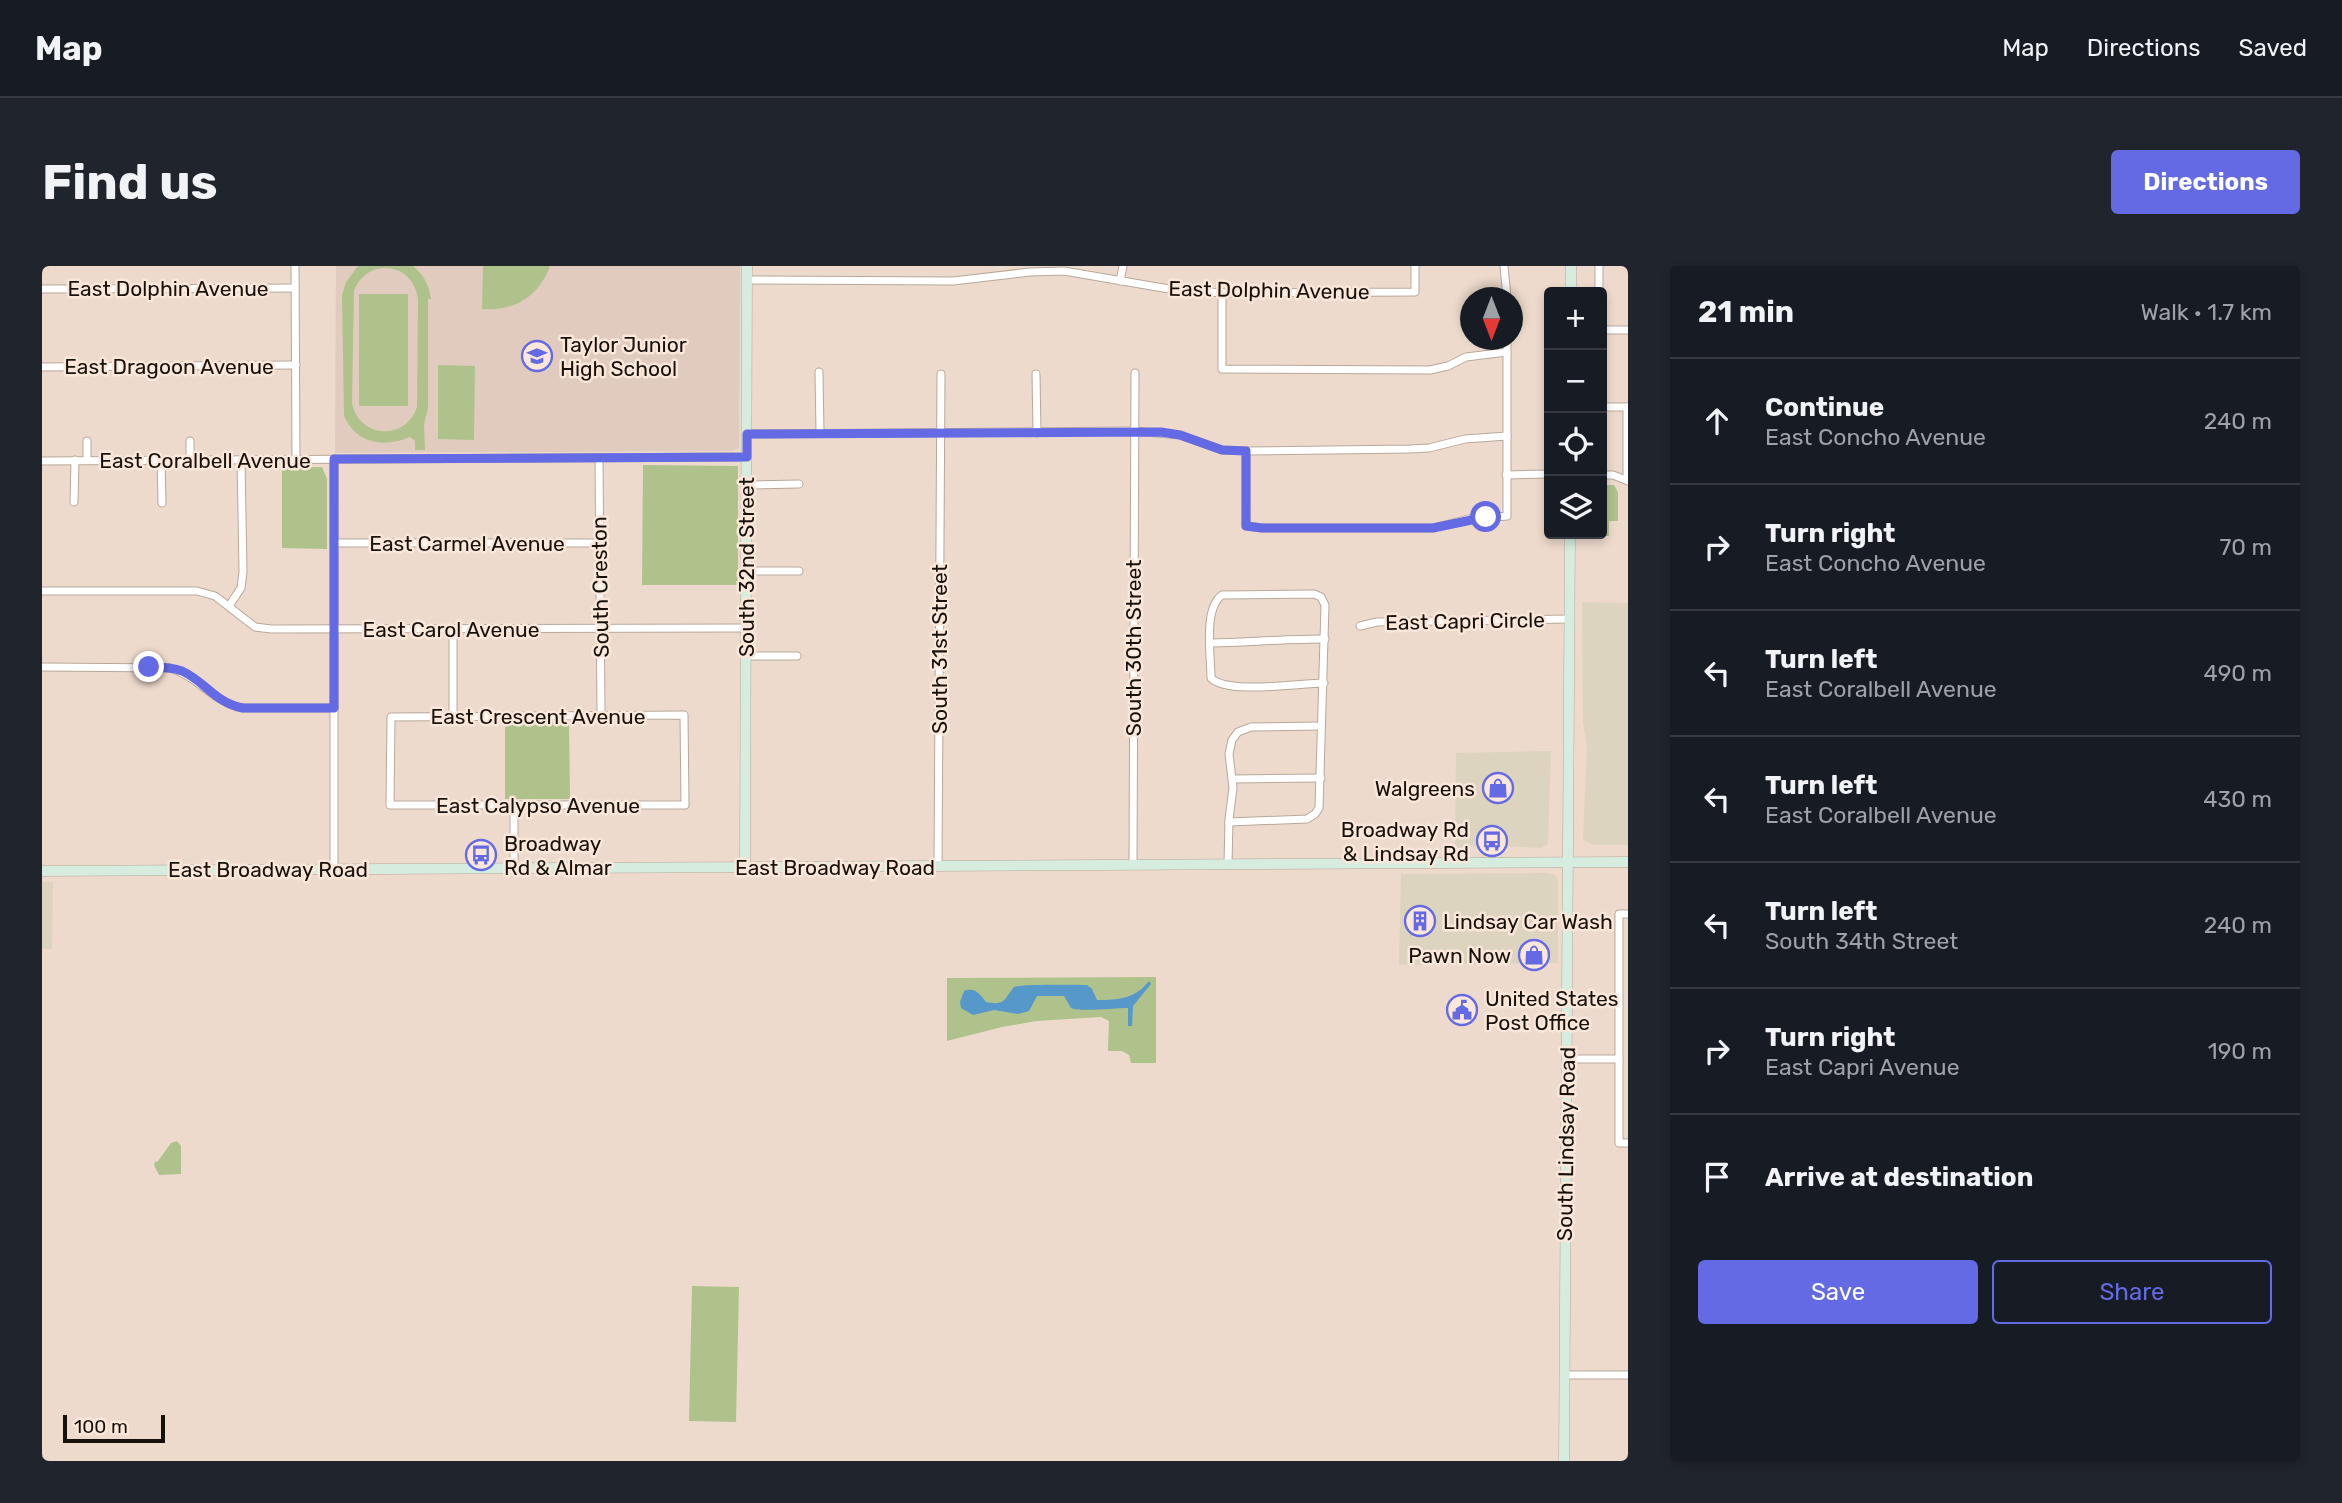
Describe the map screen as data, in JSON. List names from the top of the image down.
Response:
{
  "streets": {
    "main road": ["South 32nd Street", "East Broadway Road", "South Lindsay Road"],
    "street": [
      "East Dolphin Avenue",
      "East Dragoon Avenue",
      "East Coralbell Avenue",
      "East Carmel Avenue",
      "South Creston",
      "East Capri Circle",
      "East Carol Avenue",
      "South 30th Street",
      "South 31st Street",
      "East Crescent Avenue",
      "East Calypso Avenue"
    ]
  },
  "crossings": [
    ["East Dolphin Avenue", "South 32nd Street"],
    ["East Coralbell Avenue", "South 32nd Street"],
    ["East Coralbell Avenue", "South Creston"],
    ["East Carmel Avenue", "South Creston"],
    ["South 32nd Street", "East Carol Avenue"],
    ["South 32nd Street", "East Broadway Road"],
    ["South Creston", "East Carol Avenue"],
    ["South Creston", "East Crescent Avenue"],
    ["East Capri Circle", "South Lindsay Road"],
    ["South 30th Street", "East Broadway Road"],
    ["South 31st Street", "East Broadway Road"],
    ["East Crescent Avenue", "East Calypso Avenue"],
    ["East Broadway Road", "South Lindsay Road"]
  ],
  "places": {
    "school or university": ["Taylor Junior High School"],
    "shop": ["Walgreens", "Pawn Now"],
    "bus stop": ["Broadway Rd & Lindsay Rd", "Broadway Rd & Almar"],
    "building": ["Lindsay Car Wash"],
    "public building": ["United States Post Office"]
  },
  "scale_bar": "100 m",
  "north": "bottom",
  "page": {
    "header": "Map",
    "nav": ["Map", "Directions", "Saved"],
    "buttons": [
      "Directions",
      ["Save", "Share"]
    ],
    "title": "Find us",
    "heading": ["21 min", "Walk · 1.7 km"],
    "map_buttons": ["+", "−"],
    "list": [
      ["Continue", "East Concho Avenue", "240 m"],
      ["Turn right", "East Concho Avenue", "70 m"],
      ["Turn left", "East Coralbell Avenue", "490 m"],
      ["Turn left", "East Coralbell Avenue", "430 m"],
      ["Turn left", "South 34th Street", "240 m"],
      ["Turn right", "East Capri Avenue", "190 m"],
      "Arrive at destination"
    ],
    "scale": "100 m"
  }
}
